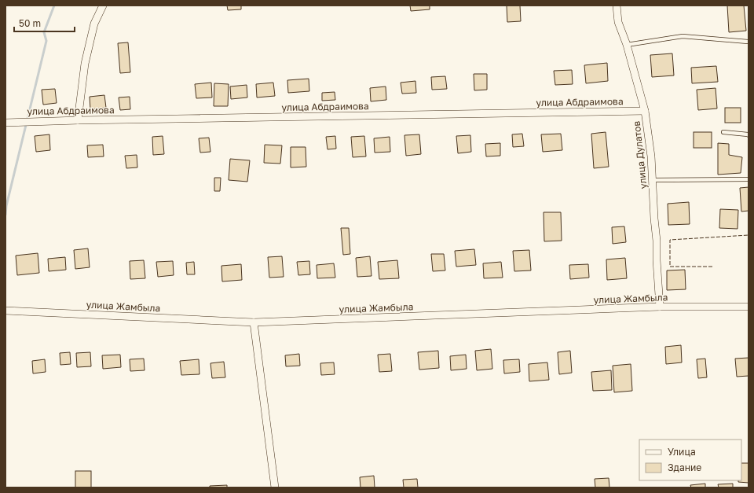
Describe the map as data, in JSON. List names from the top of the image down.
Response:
{
  "streets": {
    "street": ["улица Абдраимова", "улица Дулатов", "улица Жамбыла"]
  },
  "crossings": [
    ["улица Абдраимова", "улица Дулатов"],
    ["улица Дулатов", "улица Жамбыла"]
  ],
  "legend": ["Улица", "Здание"],
  "scale_bar": "50 m"
}
